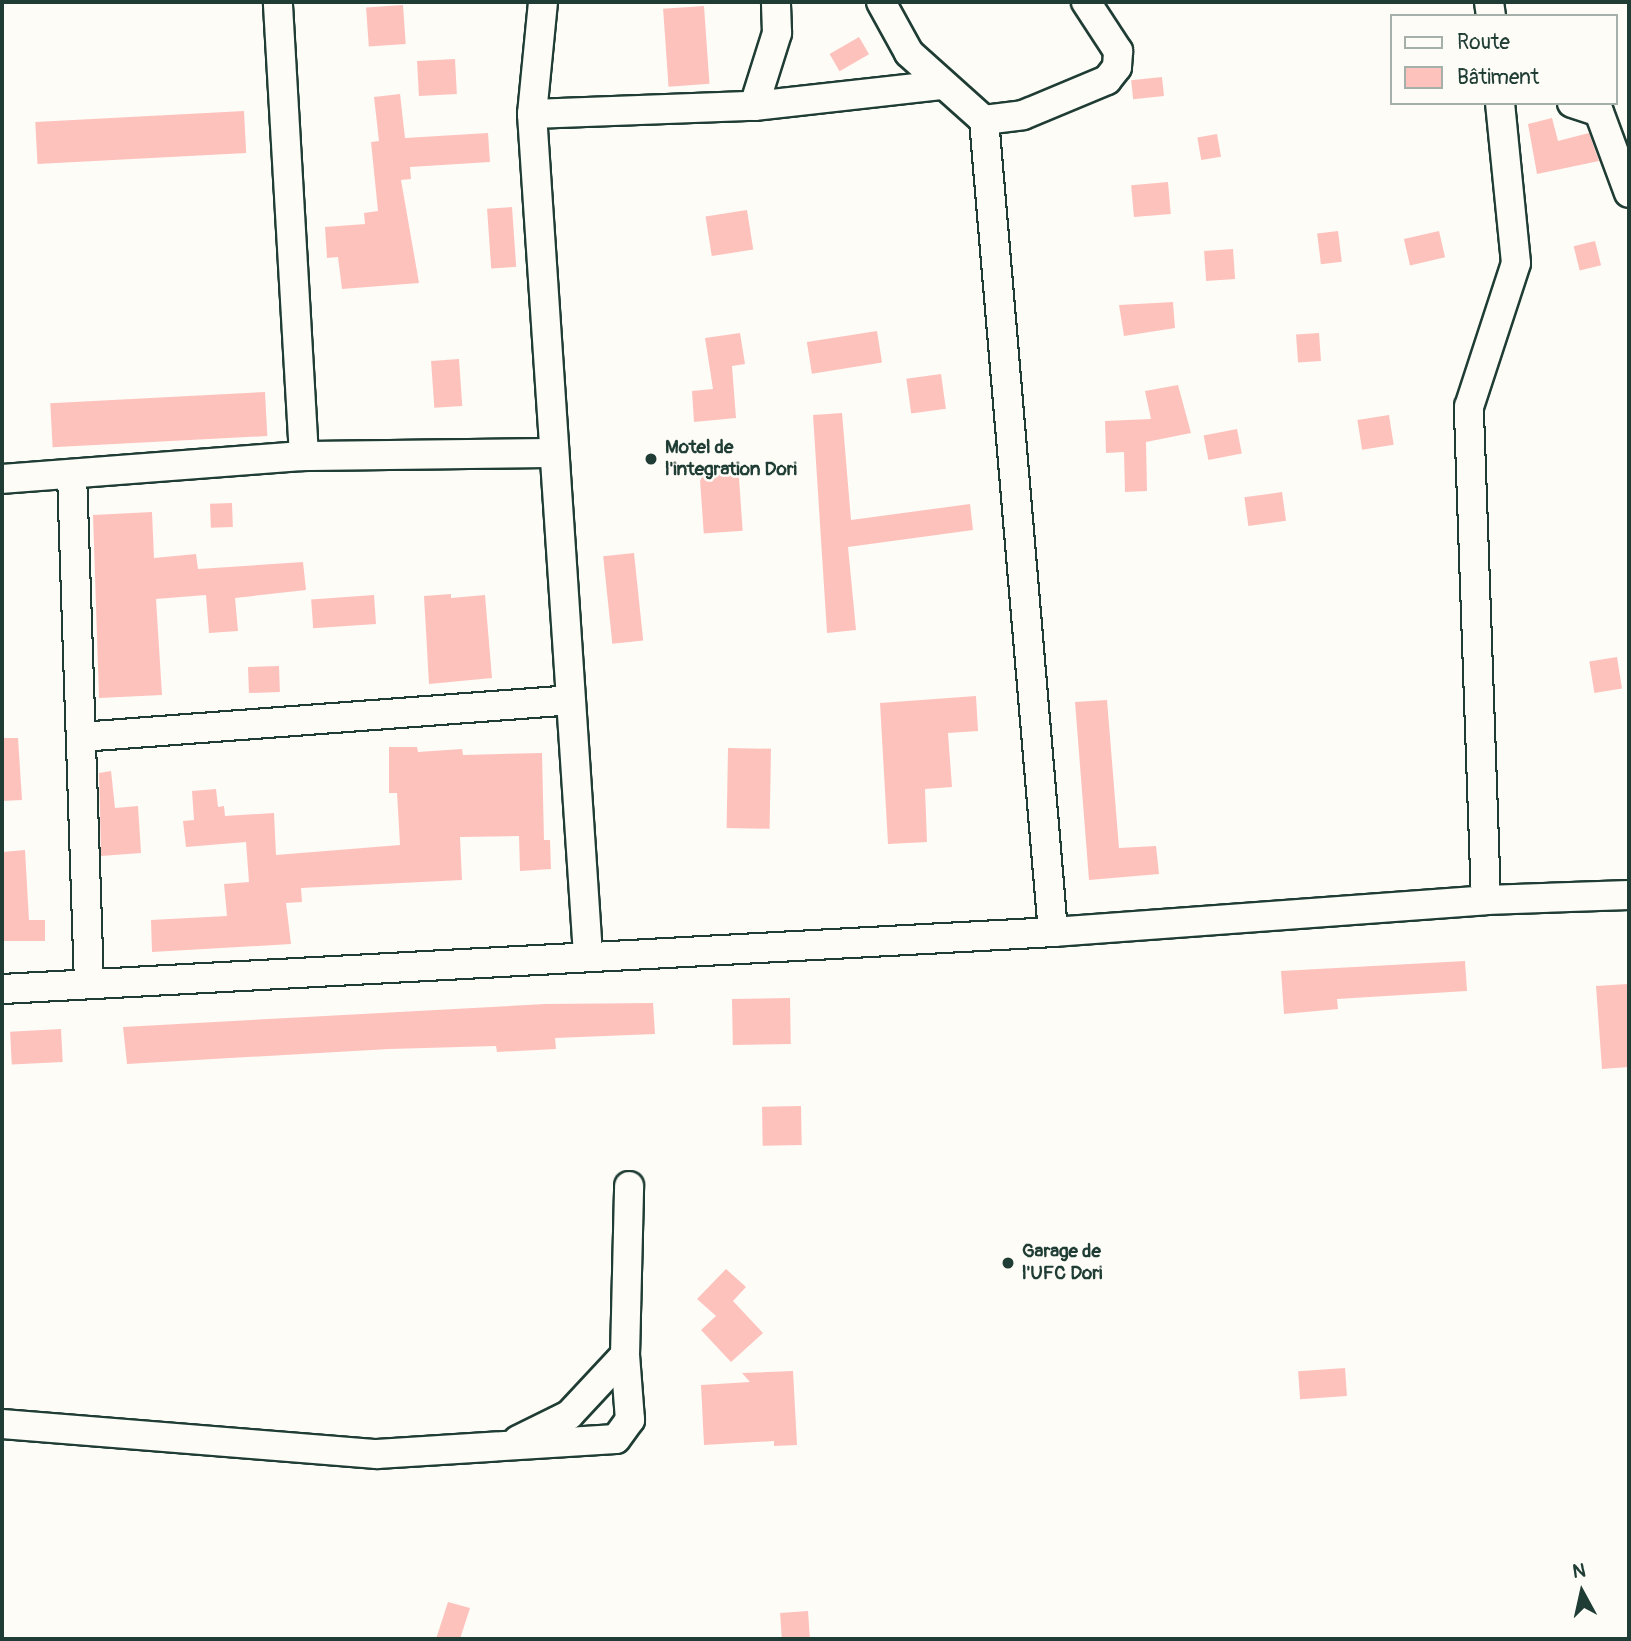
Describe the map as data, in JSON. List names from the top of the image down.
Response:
{
  "places": ["Motel de l'integration Dori", "Garage de l'UFC Dori"],
  "legend": ["Route", "Bâtiment"],
  "north": "top"
}
